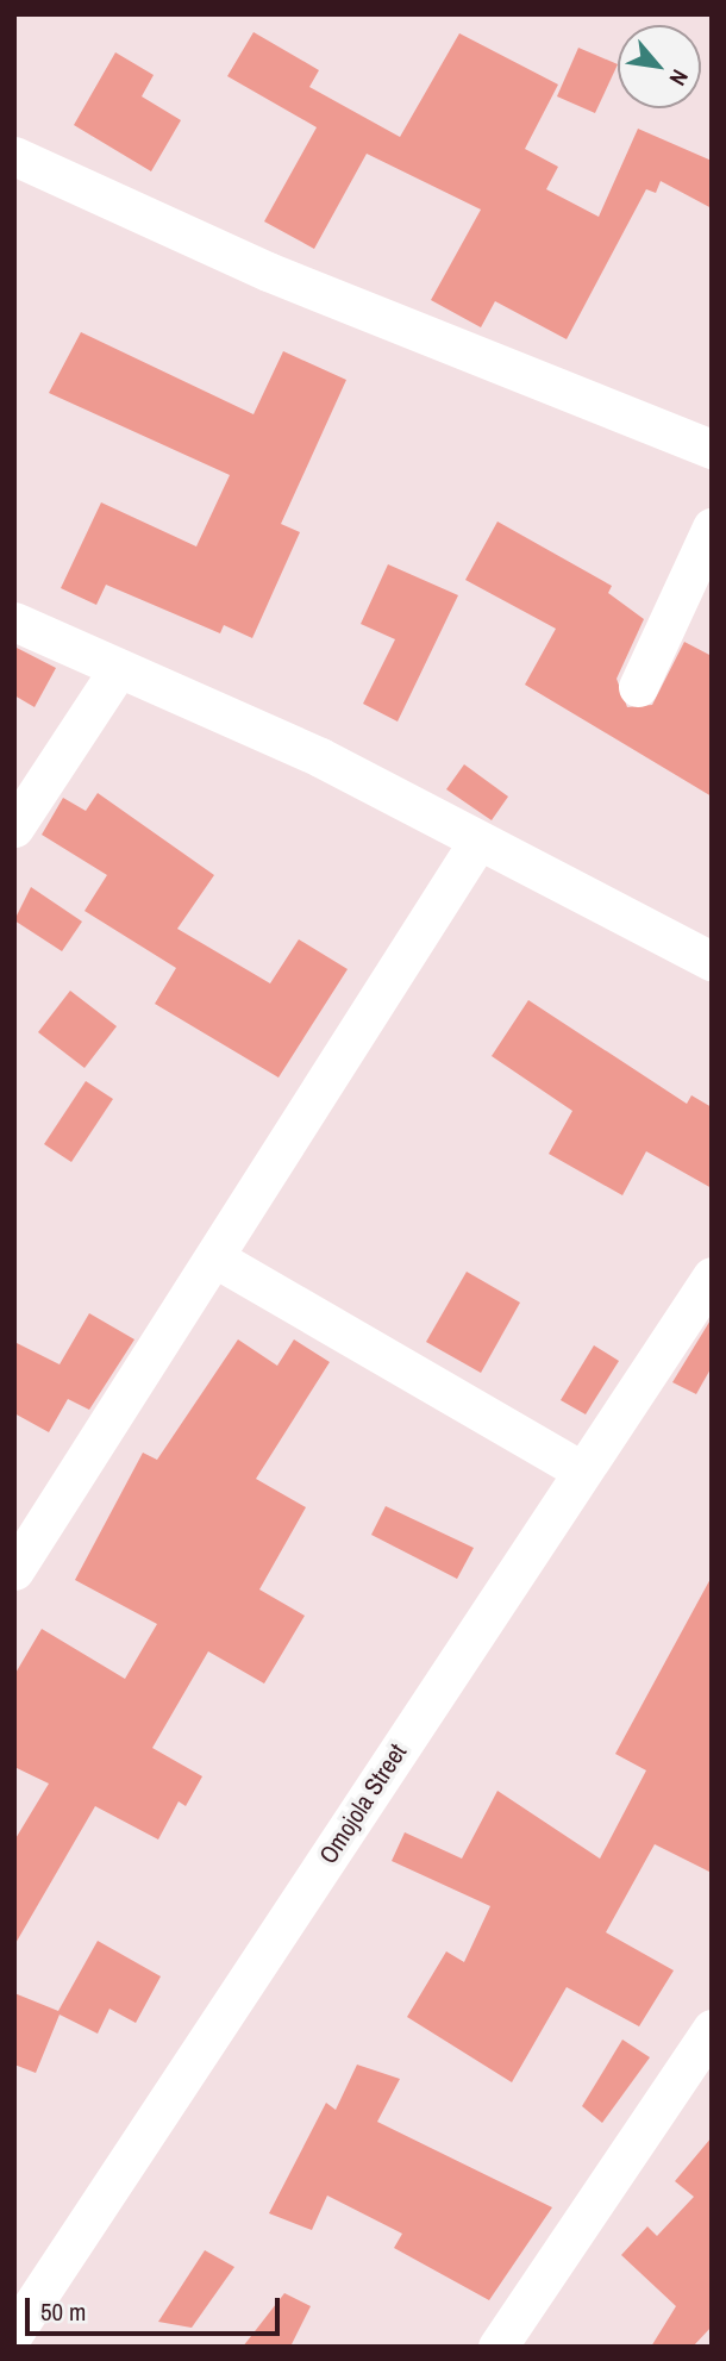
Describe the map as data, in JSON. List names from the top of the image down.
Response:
{
  "streets": {
    "street": ["Omojola Street"]
  },
  "scale_bar": "50 m",
  "north": "bottom right"
}
